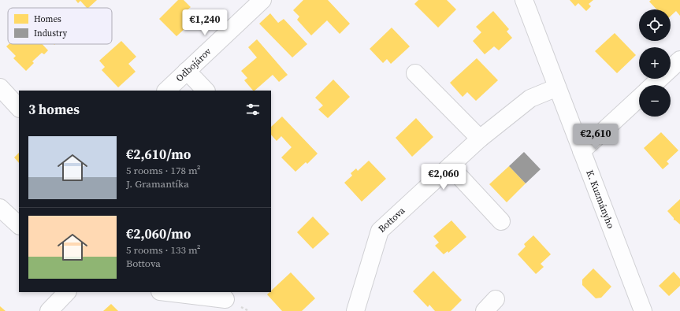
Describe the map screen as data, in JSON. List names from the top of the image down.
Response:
{
  "streets": {
    "street": ["Odbojárov", "K. Kuzmányho", "Bottova"]
  },
  "crossings": [
    ["K. Kuzmányho", "Bottova"]
  ],
  "legend": ["Homes", "Industry"],
  "page": {
    "map_buttons": ["+", "−"],
    "price": ["€1,240", "€2,610", "€2,060"],
    "heading": "3 homes",
    "list": [
      {
        "name": "€2,610/mo",
        "note": "5 rooms · 178 m² · J. Gramantíka"
      },
      {
        "name": "€2,060/mo",
        "note": "5 rooms · 133 m² · Bottova"
      }
    ]
  }
}
